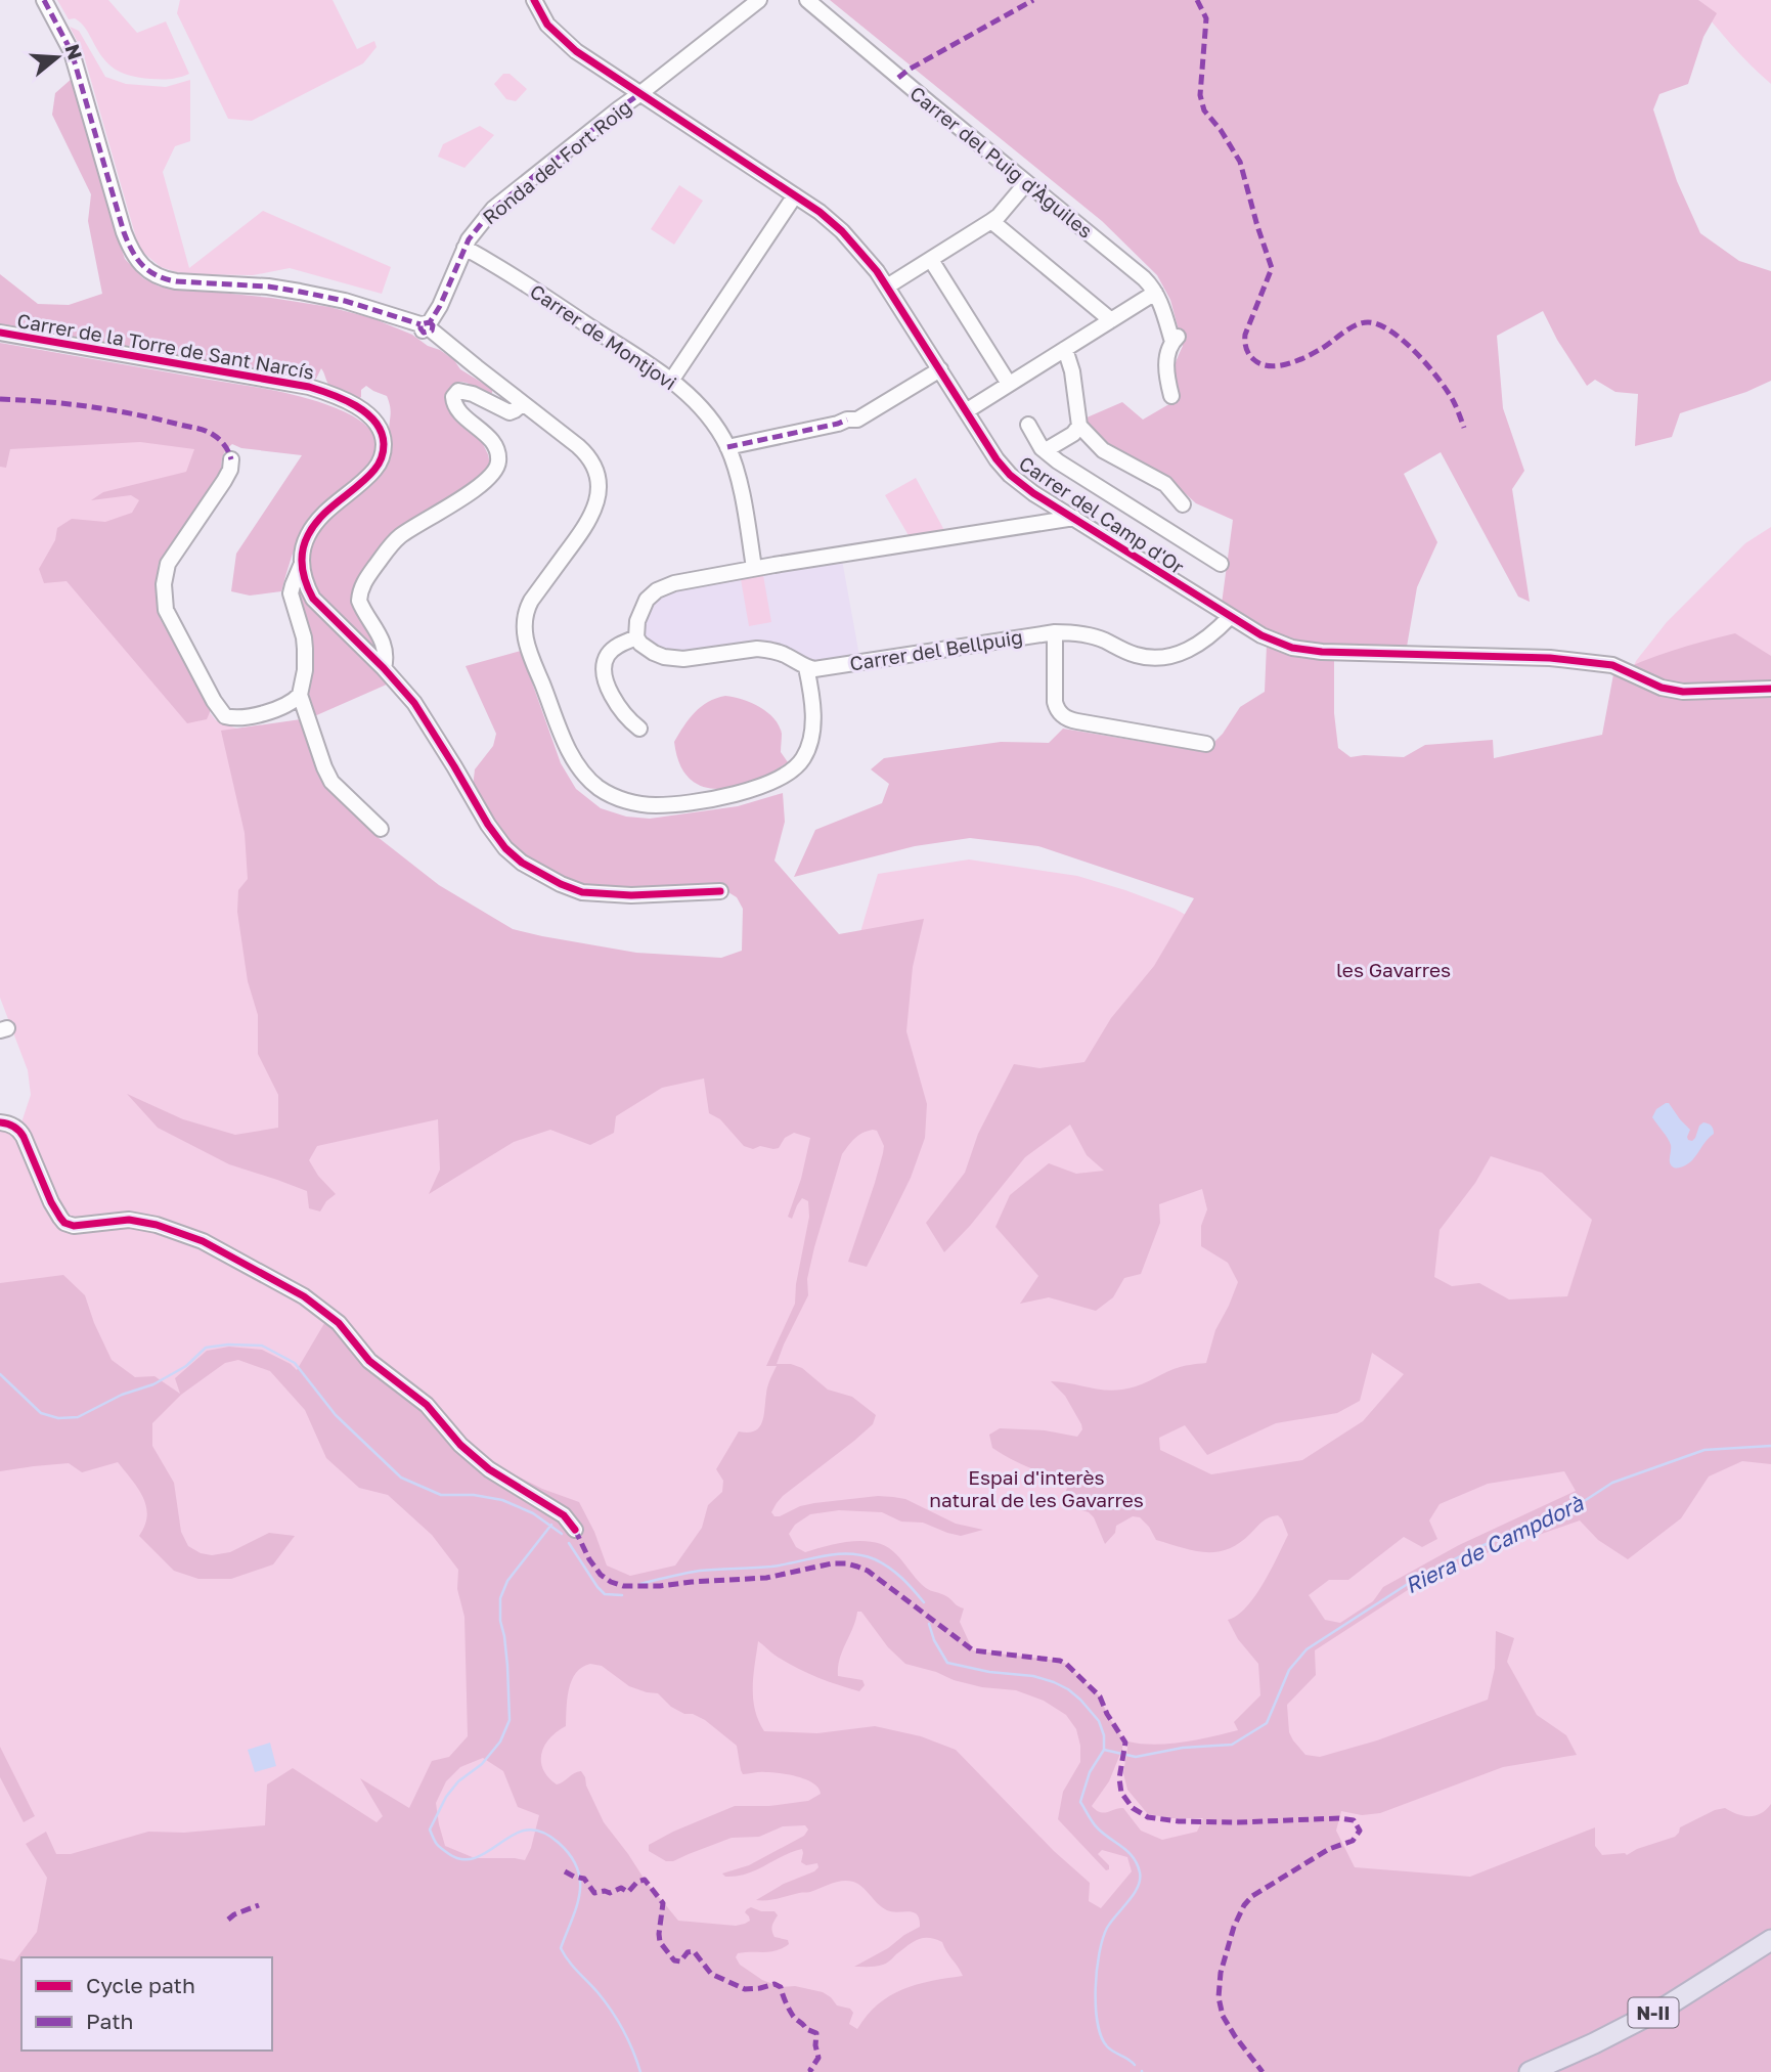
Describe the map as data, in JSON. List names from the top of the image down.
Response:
{
  "streets": {
    "highway": ["N-II"],
    "street": [
      "Ronda del Fort Roig",
      "Carrer del Puig d'Àguiles",
      "Carrer de Montjovi",
      "Carrer de la Torre de Sant Narcís",
      "Carrer del Camp d'Or",
      "Carrer del Bellpuig"
    ]
  },
  "crossings": [
    ["Ronda del Fort Roig", "Carrer de Montjovi"],
    ["Ronda del Fort Roig", "Carrer del Camp d'Or"],
    ["Carrer del Camp d'Or", "Carrer del Bellpuig"]
  ],
  "water": ["Riera de Campdorà"],
  "parks": ["les Gavarres", "Espai d'interès natural de les Gavarres"],
  "legend": ["Cycle path", "Path"],
  "north": "right"
}
